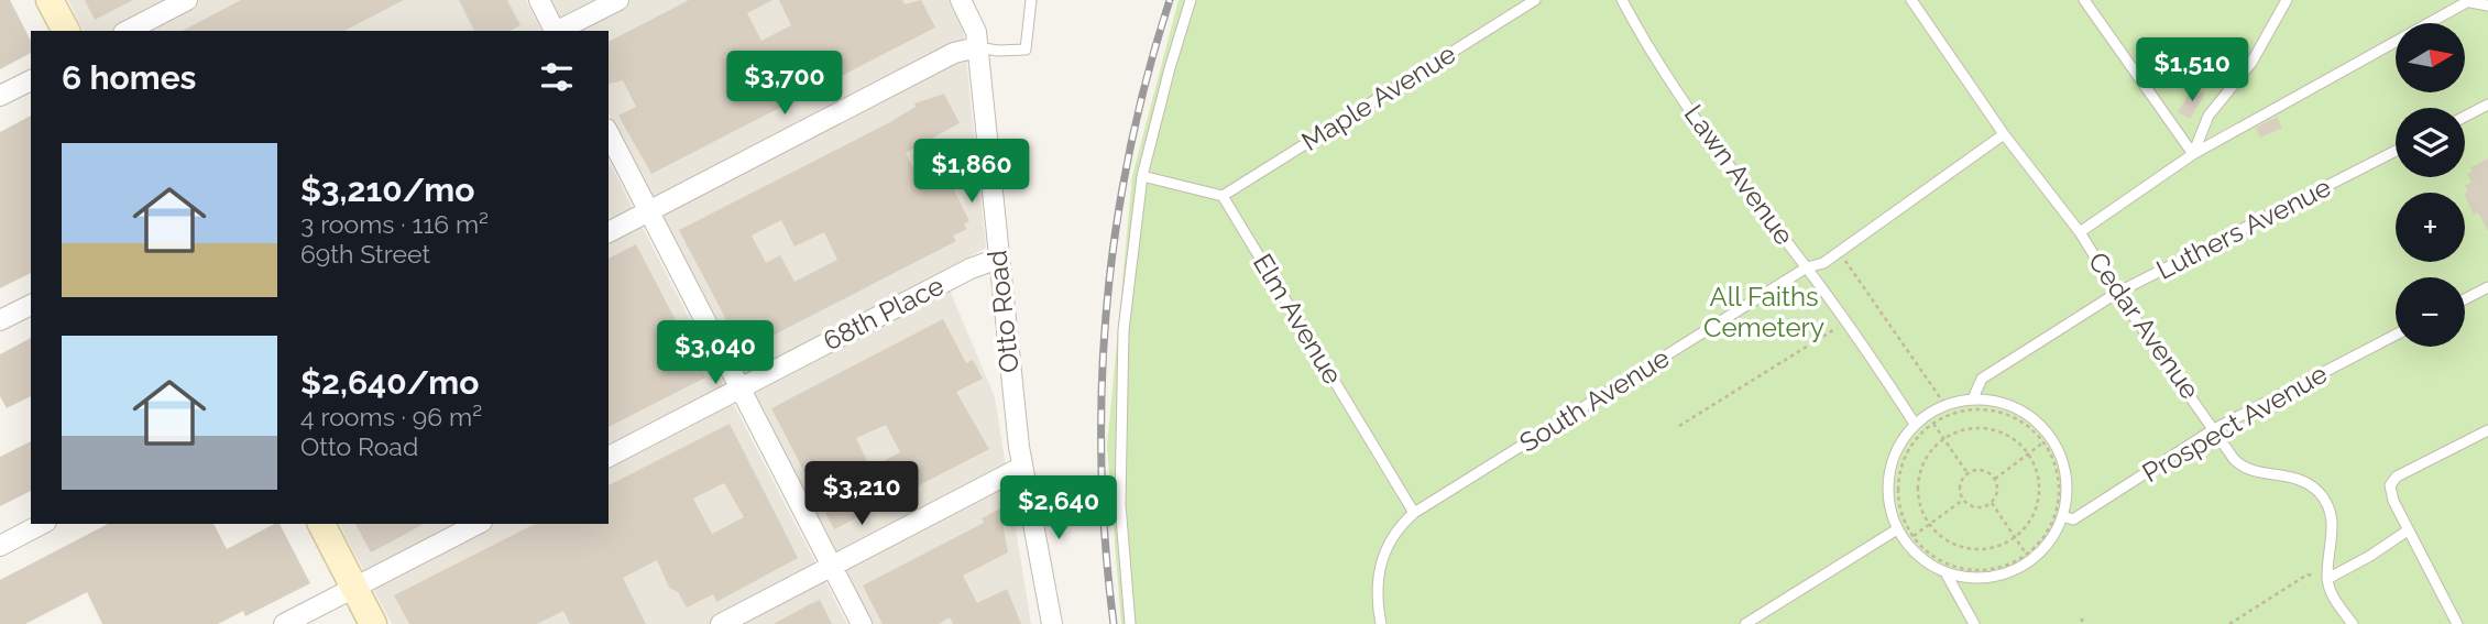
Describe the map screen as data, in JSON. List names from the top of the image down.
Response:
{
  "streets": {
    "street": ["Otto Road", "68th Place"],
    "lane": [
      "Maple Avenue",
      "Lawn Avenue",
      "Luthers Avenue",
      "Elm Avenue",
      "Cedar Avenue",
      "South Avenue",
      "Prospect Avenue"
    ]
  },
  "crossings": [
    ["Maple Avenue", "Elm Avenue"],
    ["Lawn Avenue", "South Avenue"],
    ["Luthers Avenue", "Cedar Avenue"],
    ["Otto Road", "68th Place"],
    ["Elm Avenue", "South Avenue"],
    ["Cedar Avenue", "South Avenue"],
    ["Cedar Avenue", "Prospect Avenue"]
  ],
  "parks": ["All Faiths Cemetery"],
  "north": "right",
  "page": {
    "map_buttons": ["+", "−"],
    "heading": "6 homes",
    "price": [
      "$1,510",
      "$3,700",
      "$1,860",
      "$3,040",
      "$3,210",
      "$2,640"
    ],
    "list": [
      {
        "name": "$3,210/mo",
        "note": "3 rooms · 116 m² · 69th Street"
      },
      {
        "name": "$2,640/mo",
        "note": "4 rooms · 96 m² · Otto Road"
      }
    ]
  }
}
